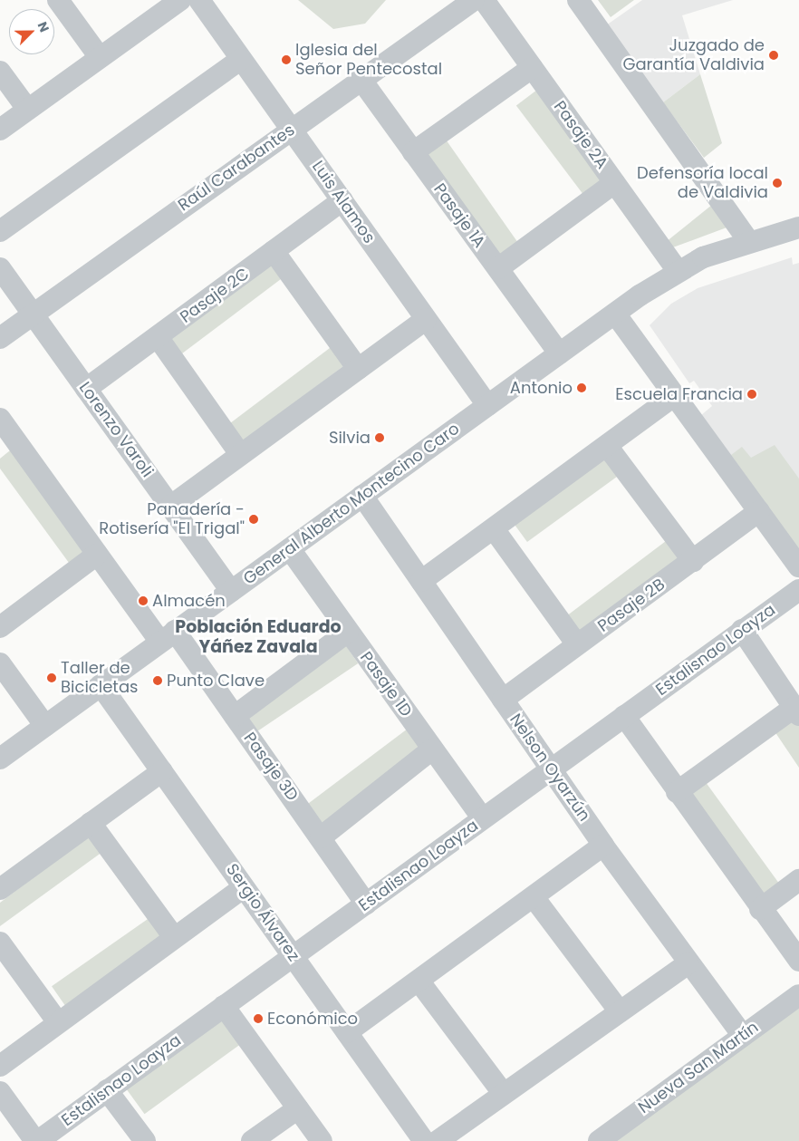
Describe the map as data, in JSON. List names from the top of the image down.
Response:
{
  "streets": {
    "street": [
      "Pasaje 2A",
      "Raúl Carabantes",
      "Luis Alamos",
      "Pasaje 1A",
      "Pasaje 2C",
      "Lorenzo Varoli",
      "General Alberto Montecino Caro",
      "Pasaje 2B",
      "Estalisnao Loayza",
      "Pasaje 1D",
      "Pasaje 3D",
      "Nelson Oyarzún",
      "Sergio Álvarez",
      "Nueva San Martín"
    ]
  },
  "crossings": [
    ["Pasaje 2A", "General Alberto Montecino Caro"],
    ["Raúl Carabantes", "Luis Alamos"],
    ["Raúl Carabantes", "Pasaje 1A"],
    ["Raúl Carabantes", "Lorenzo Varoli"],
    ["Luis Alamos", "Pasaje 2C"],
    ["Luis Alamos", "General Alberto Montecino Caro"],
    ["Pasaje 1A", "General Alberto Montecino Caro"],
    ["Pasaje 2C", "Lorenzo Varoli"],
    ["Lorenzo Varoli", "General Alberto Montecino Caro"],
    ["General Alberto Montecino Caro", "Pasaje 1D"],
    ["General Alberto Montecino Caro", "Pasaje 3D"],
    ["General Alberto Montecino Caro", "Nelson Oyarzún"],
    ["General Alberto Montecino Caro", "Sergio Álvarez"],
    ["Pasaje 2B", "Nelson Oyarzún"],
    ["Estalisnao Loayza", "Pasaje 1D"],
    ["Estalisnao Loayza", "Pasaje 3D"],
    ["Estalisnao Loayza", "Nelson Oyarzún"],
    ["Estalisnao Loayza", "Sergio Álvarez"],
    ["Nelson Oyarzún", "Nueva San Martín"]
  ],
  "districts": ["Población Eduardo Yáñez Zavala"],
  "places": [
    "Juzgado de Garantía Valdivia",
    "Iglesia del Señor Pentecostal",
    "Defensoría local de Valdivia",
    "Antonio",
    "Escuela Francia",
    "Silvia",
    "Panadería - Rotisería \"El Trigal\"",
    "Almacén",
    "Taller de Bicicletas",
    "Punto Clave",
    "Económico"
  ],
  "north": "top right"
}
